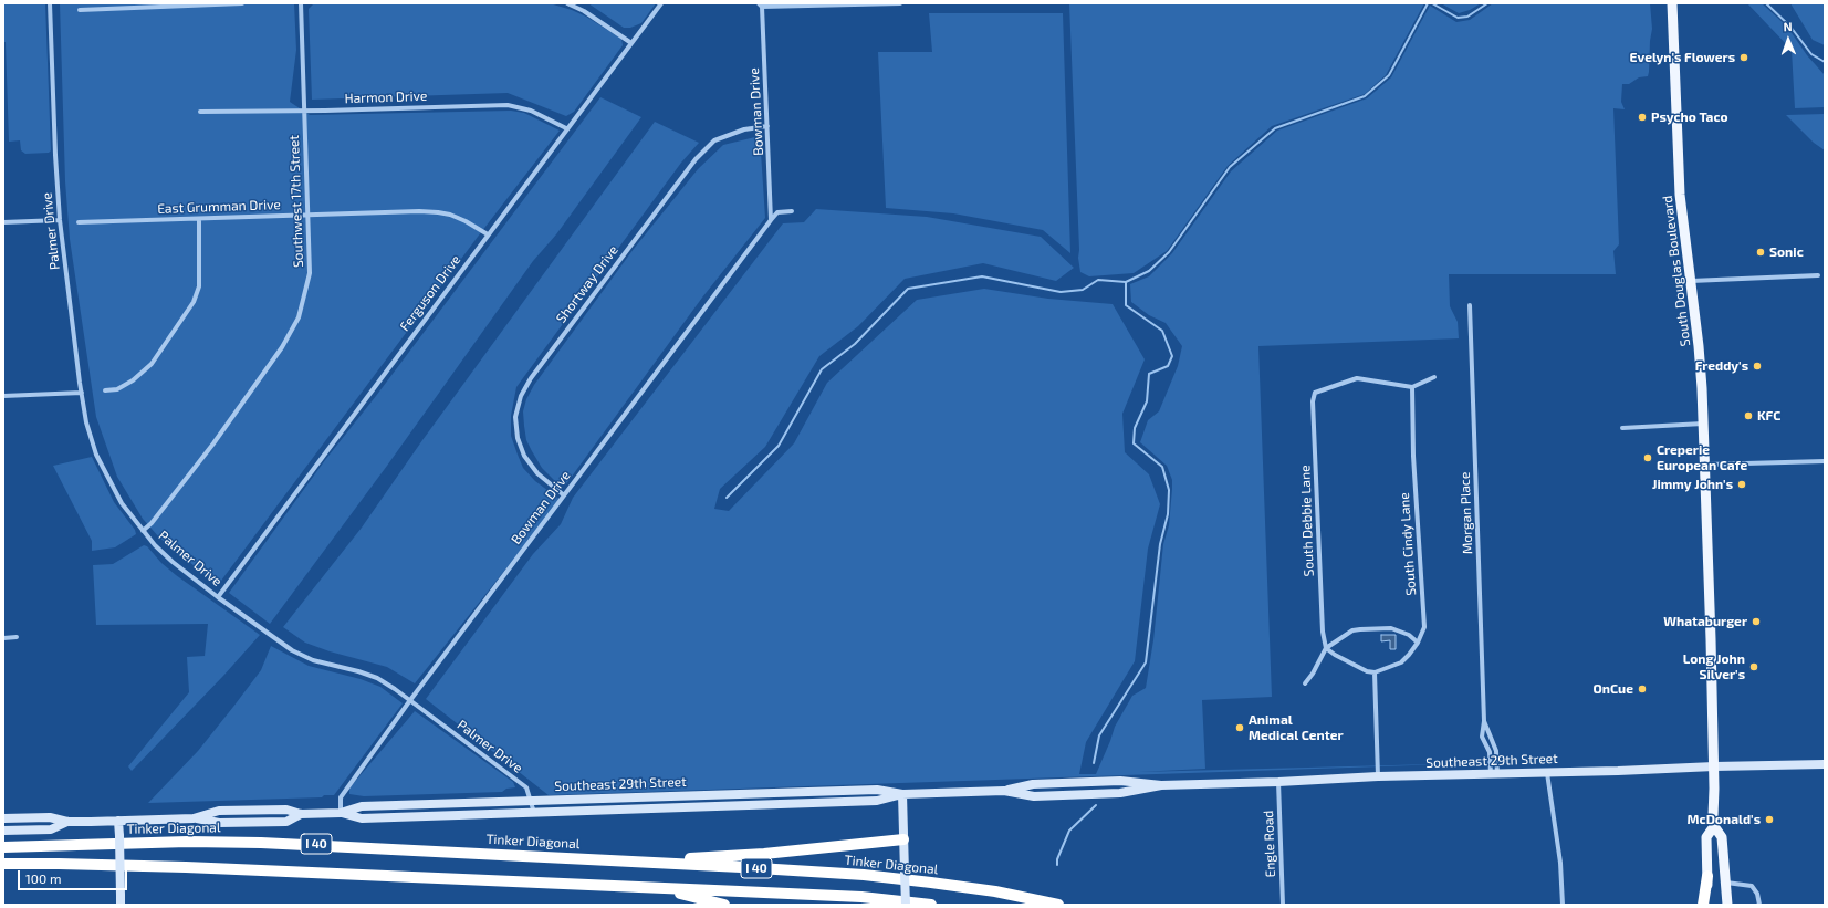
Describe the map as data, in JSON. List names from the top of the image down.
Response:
{
  "streets": {
    "highway": ["Tinker Diagonal", "I 40"],
    "main road": ["South Douglas Boulevard", "Southeast 29th Street"],
    "street": [
      "Harmon Drive",
      "Bowman Drive",
      "Southwest 17th Street",
      "East Grumman Drive",
      "Palmer Drive",
      "Shortway Drive",
      "Ferguson Drive",
      "Morgan Place",
      "South Debbie Lane",
      "South Cindy Lane",
      "Engle Road"
    ]
  },
  "crossings": [
    ["Harmon Drive", "Southwest 17th Street"],
    ["Harmon Drive", "Ferguson Drive"],
    ["Bowman Drive", "Palmer Drive"],
    ["Bowman Drive", "Shortway Drive"],
    ["Bowman Drive", "Southeast 29th Street"],
    ["Southwest 17th Street", "East Grumman Drive"],
    ["Southwest 17th Street", "Palmer Drive"],
    ["East Grumman Drive", "Ferguson Drive"],
    ["Palmer Drive", "Ferguson Drive"],
    ["Palmer Drive", "Southeast 29th Street"],
    ["South Douglas Boulevard", "Southeast 29th Street"],
    ["Morgan Place", "Southeast 29th Street"],
    ["South Debbie Lane", "South Cindy Lane"],
    ["Southeast 29th Street", "Engle Road"]
  ],
  "places": [
    "Evelyn's Flowers",
    "Psycho Taco",
    "Sonic",
    "Freddy's",
    "KFC",
    "Creperie European Cafe",
    "Jimmy John's",
    "Whataburger",
    "Long John Silver's",
    "OnCue",
    "Animal Medical Center",
    "McDonald's"
  ],
  "scale_bar": "100 m",
  "north": "top"
}
